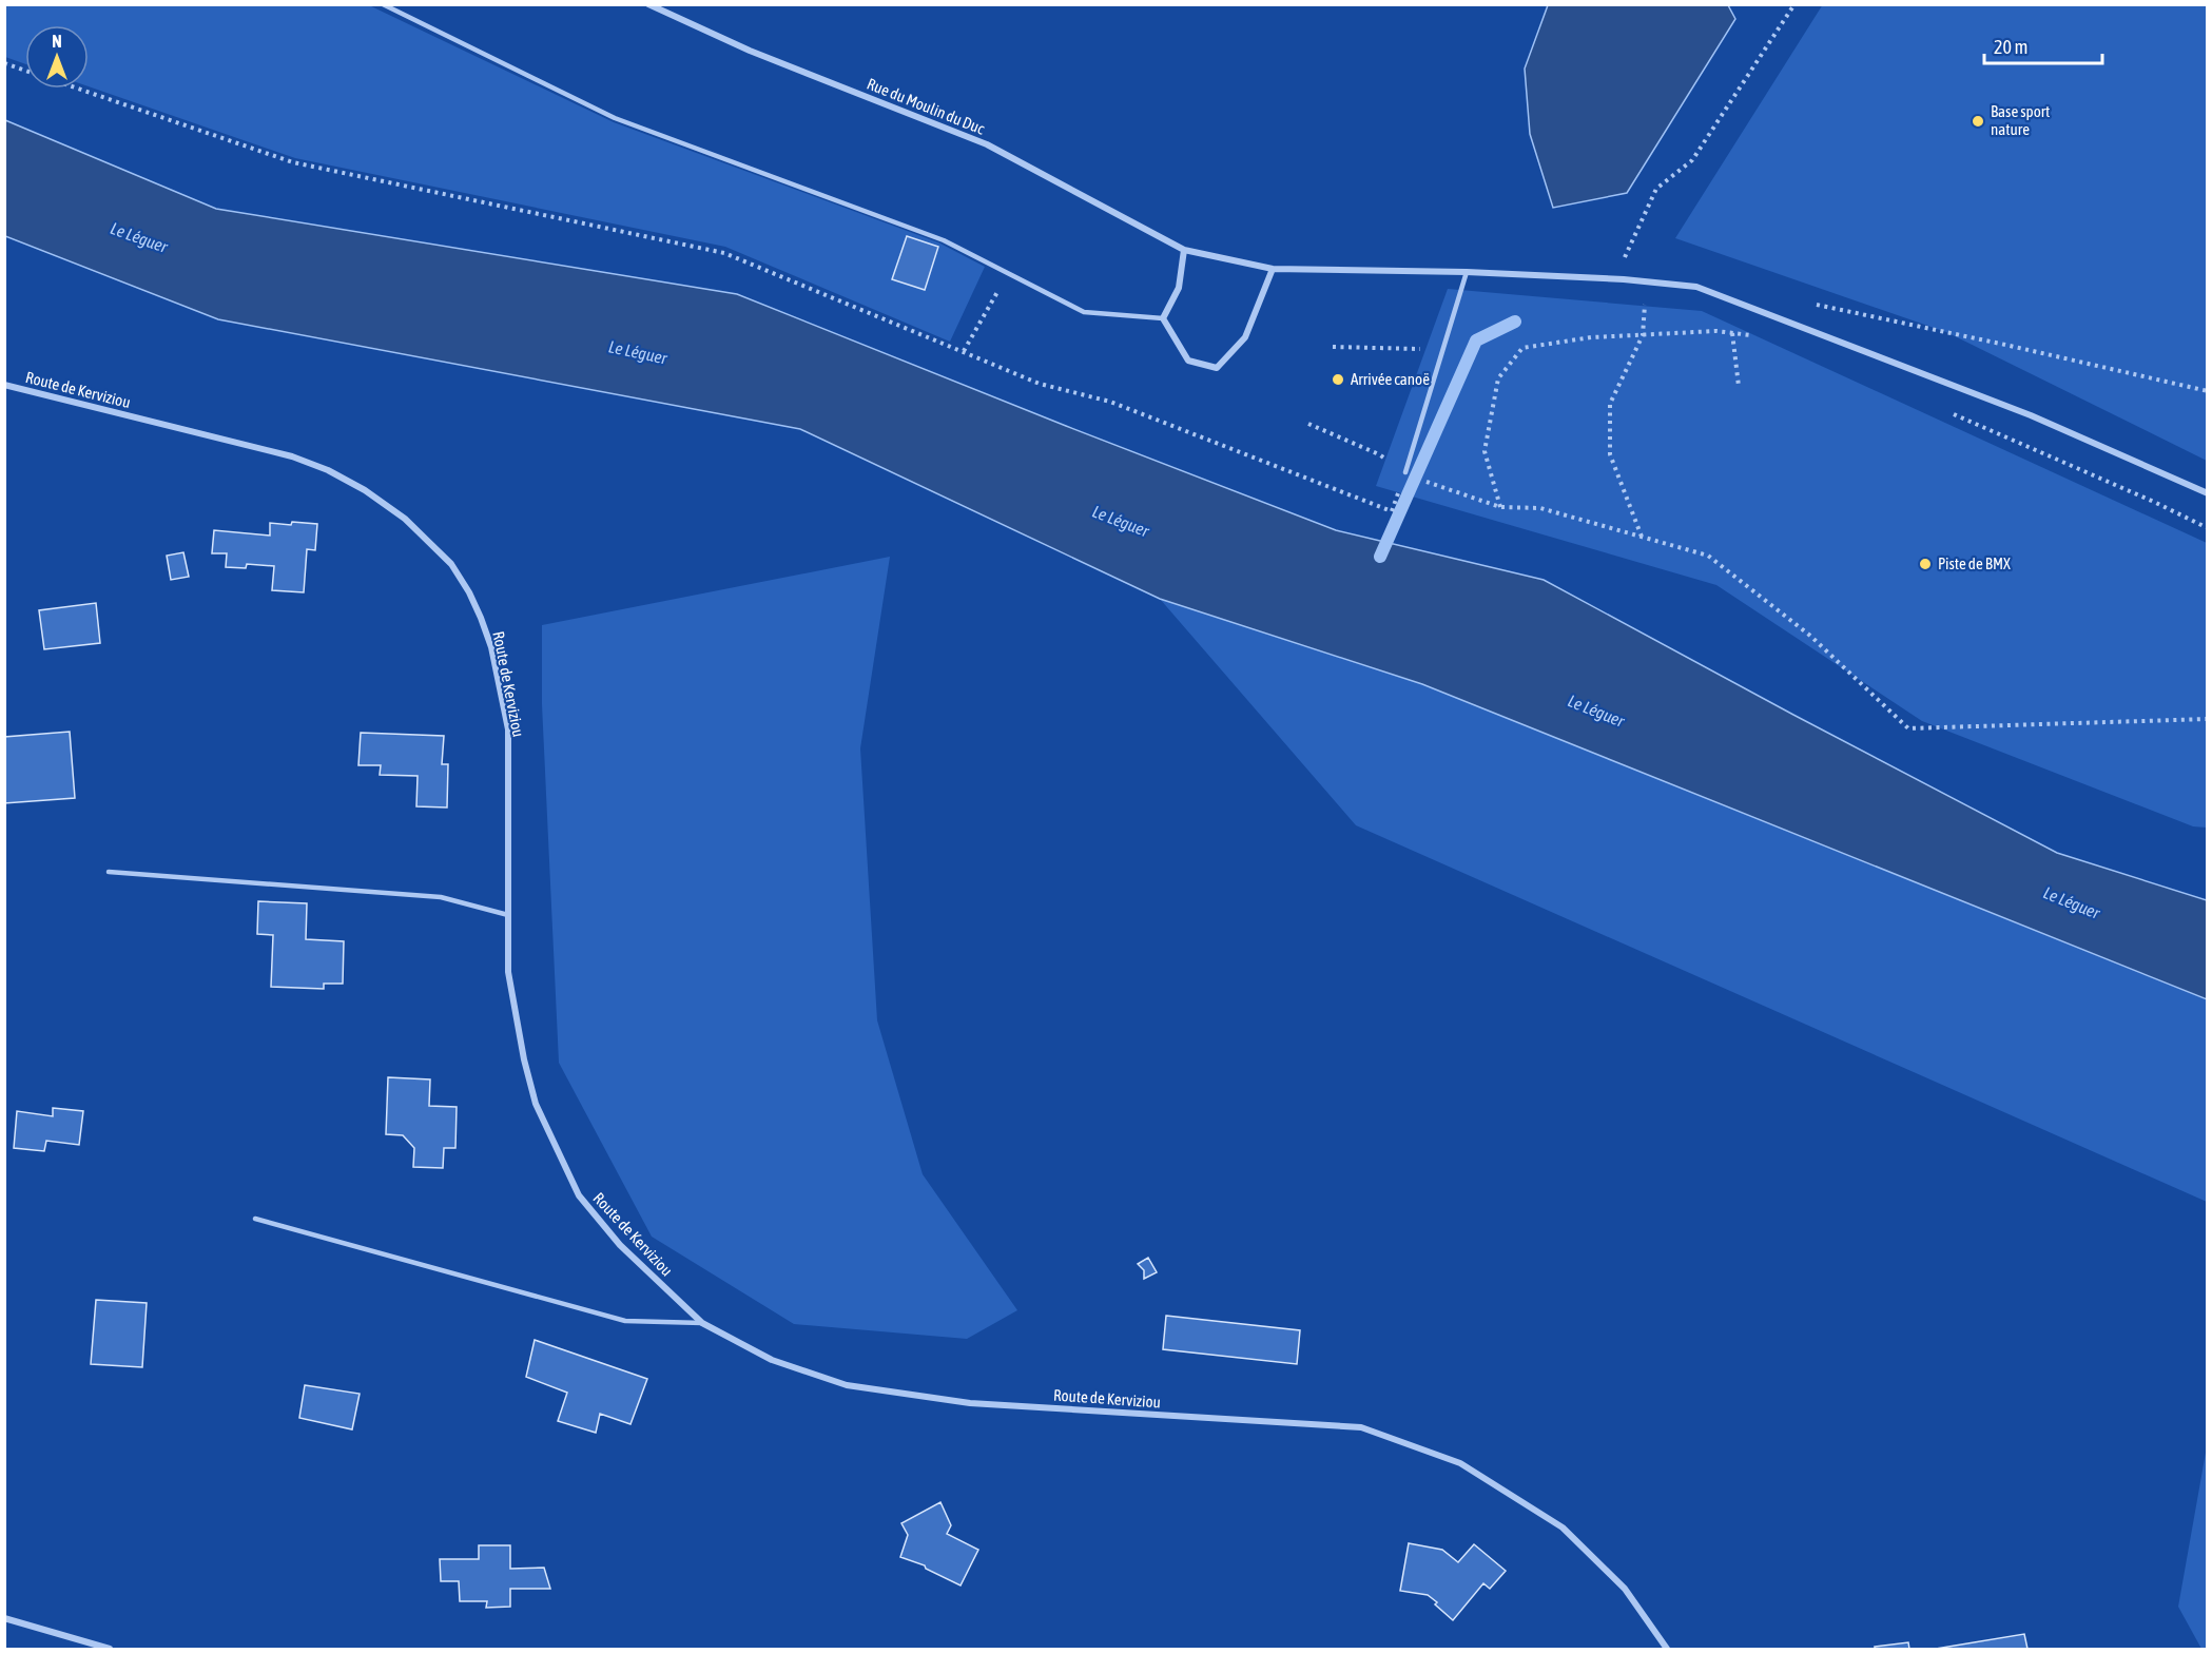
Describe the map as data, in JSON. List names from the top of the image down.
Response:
{
  "streets": {
    "street": ["Rue du Moulin du Duc", "Route de Kerviziou"]
  },
  "water": ["Le Léguer"],
  "places": ["Base sport nature", "Arrivée canoë", "Piste de BMX"],
  "scale_bar": "20 m",
  "north": "top"
}
